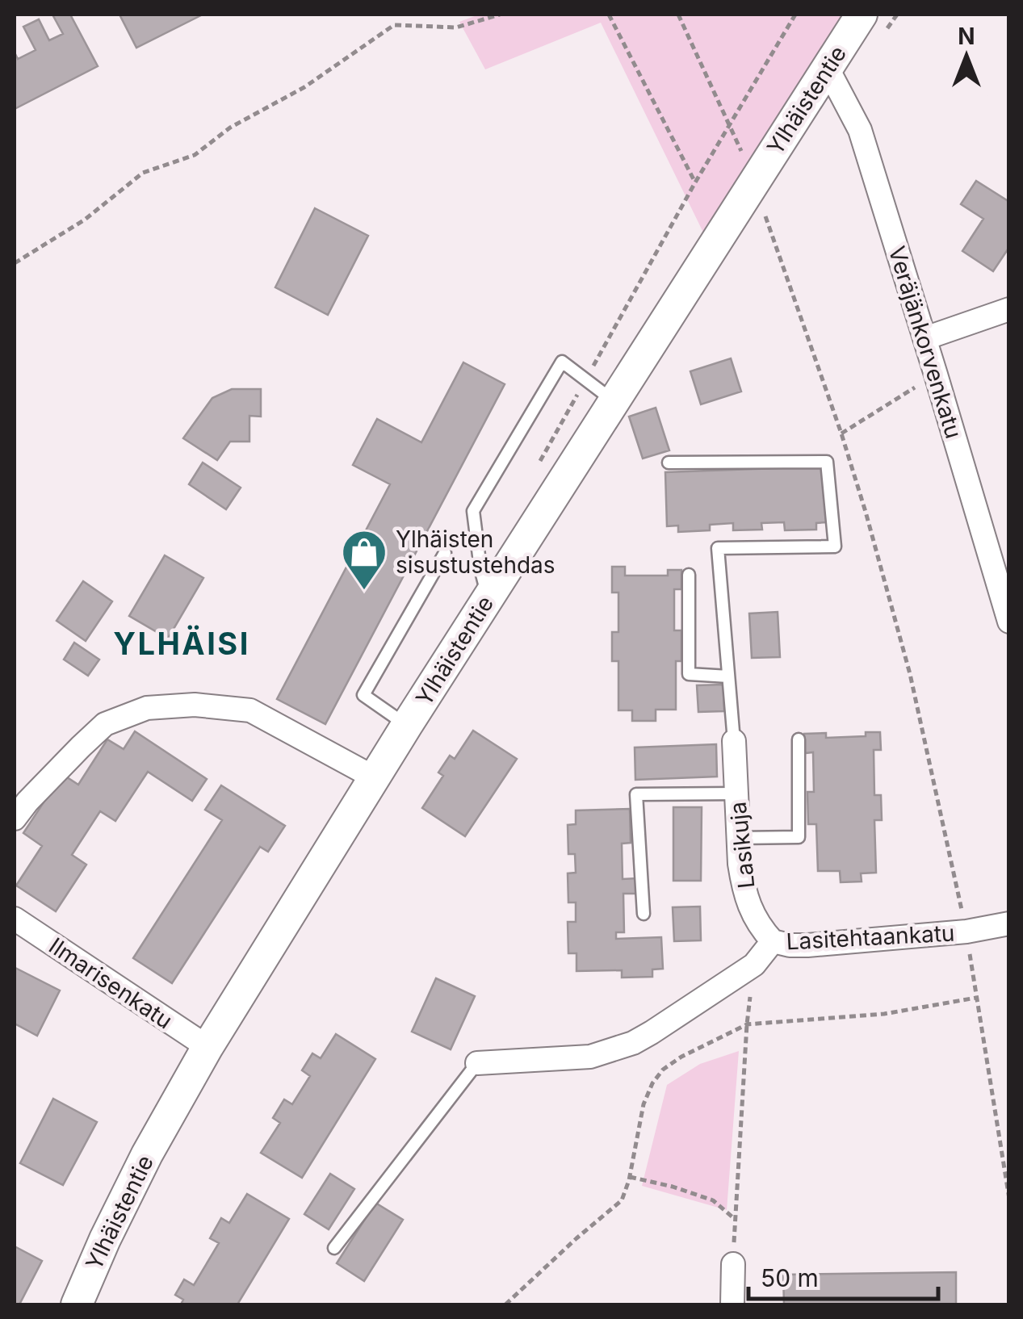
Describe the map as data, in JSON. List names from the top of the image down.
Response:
{
  "streets": {
    "street": [
      "Ylhäistentie",
      "Veräjänkorvenkatu",
      "Lasikuja",
      "Lasitehtaankatu",
      "Ilmarisenkatu"
    ]
  },
  "crossings": [
    ["Ylhäistentie", "Veräjänkorvenkatu"],
    ["Ylhäistentie", "Ilmarisenkatu"],
    ["Lasikuja", "Lasitehtaankatu"]
  ],
  "districts": ["YLHÄISI"],
  "places": {
    "shop": ["Ylhäisten sisustustehdas"]
  },
  "scale_bar": "50 m",
  "north": "top"
}
